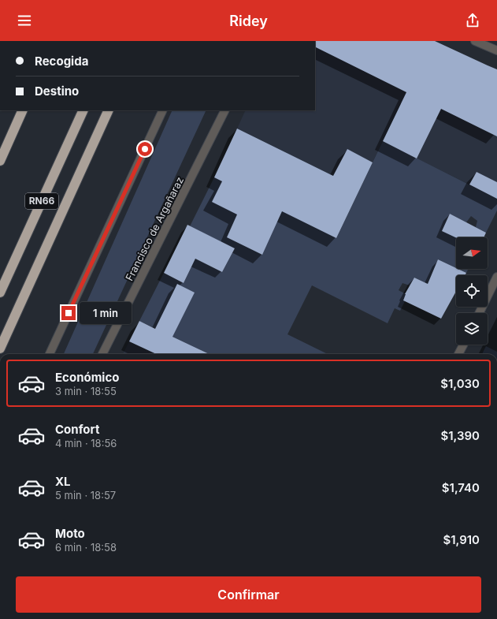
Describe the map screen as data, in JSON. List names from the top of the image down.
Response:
{
  "streets": {
    "highway": ["RN66"],
    "street": ["Francisco de Argañaraz"]
  },
  "north": "right",
  "page": {
    "header": "Ridey",
    "banner": ["Recogida", "Destino"],
    "bubble": "1 min",
    "list": [
      {
        "name": "Económico",
        "note": "3 min · 18:55",
        "value": "$1,030"
      },
      {
        "name": "Confort",
        "note": "4 min · 18:56",
        "value": "$1,390"
      },
      {
        "name": "XL",
        "note": "5 min · 18:57",
        "value": "$1,740"
      },
      {
        "name": "Moto",
        "note": "6 min · 18:58",
        "value": "$1,910"
      }
    ],
    "buttons": "Confirmar"
  }
}
